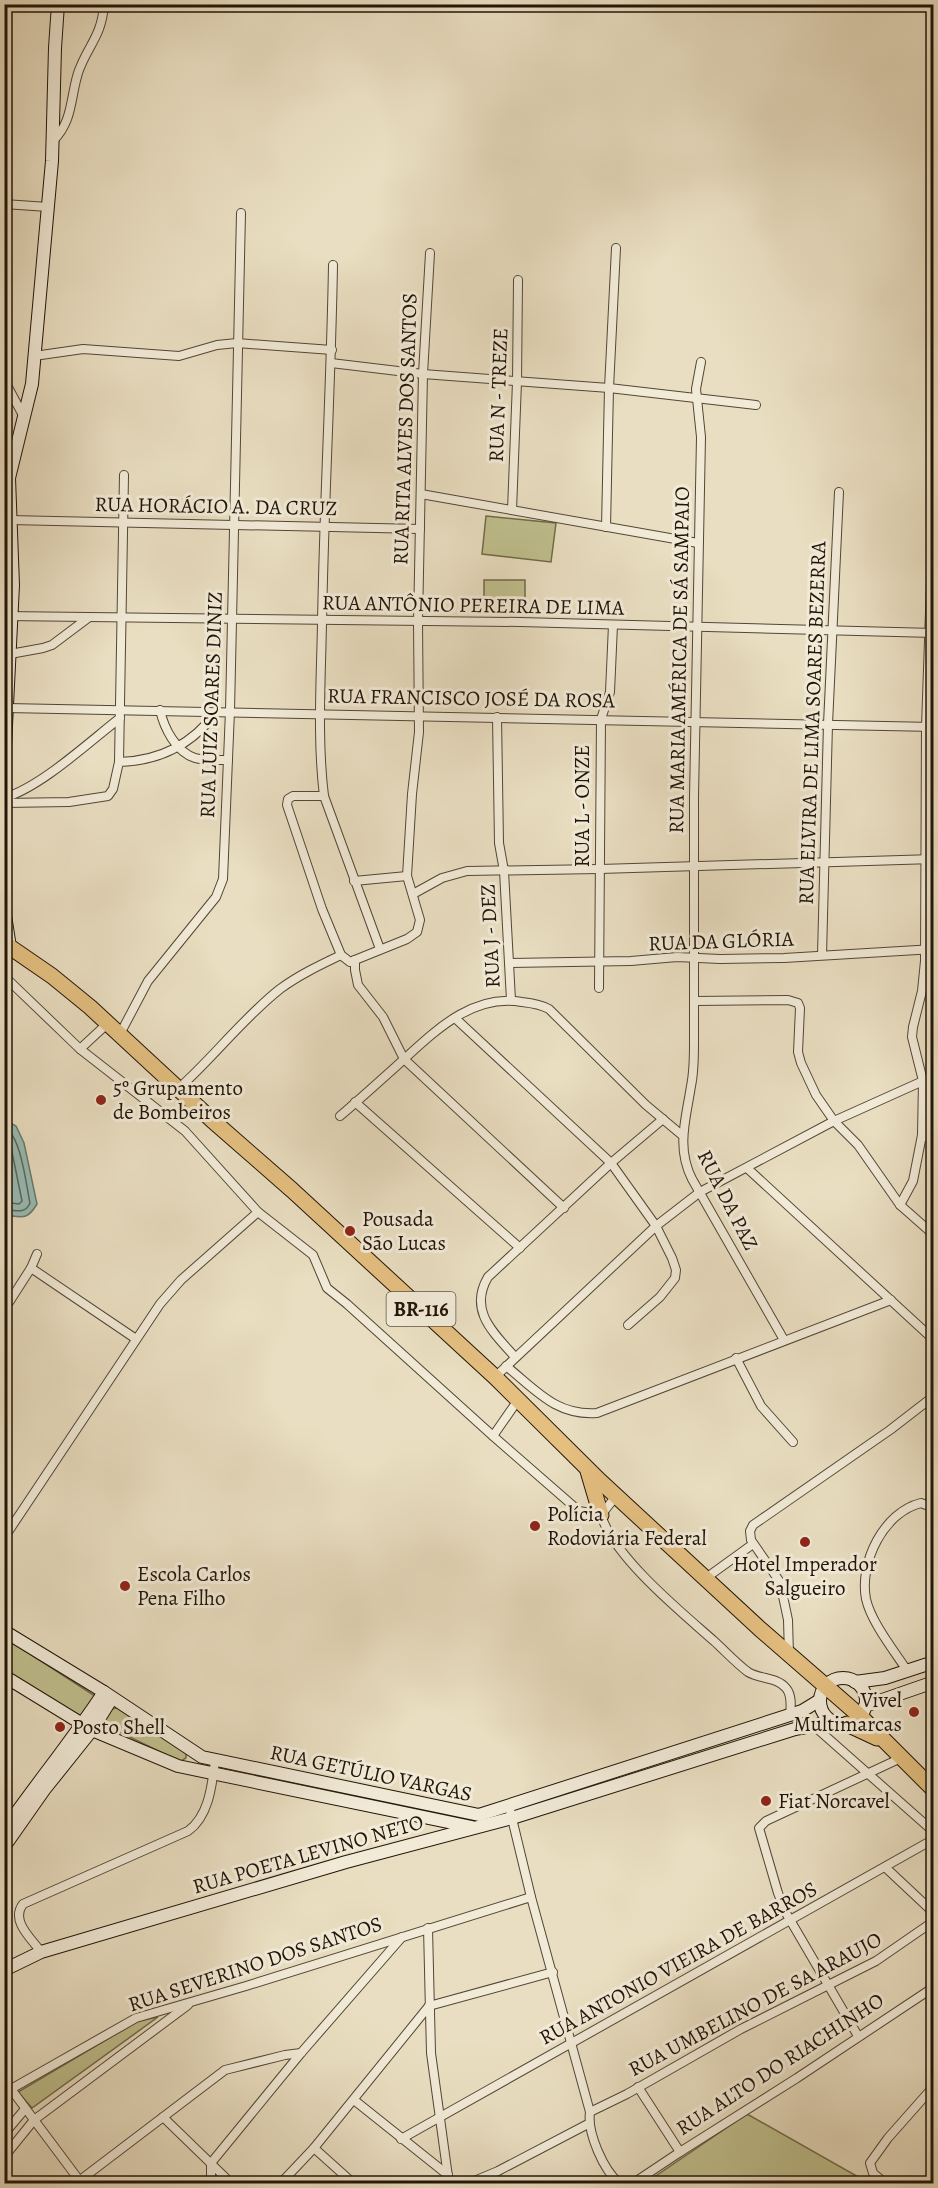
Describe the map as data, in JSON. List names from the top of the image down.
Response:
{
  "streets": {
    "highway": ["BR-116"],
    "main road": ["RUA GETÚLIO VARGAS", "RUA POETA LEVINO NETO"],
    "street": [
      "RUA N - TREZE",
      "RUA RITA ALVES DOS SANTOS",
      "RUA HORÁCIO A. DA CRUZ",
      "RUA ANTÔNIO PEREIRA DE LIMA",
      "RUA MARIA AMÉRICA DE SÁ SAMPAIO",
      "RUA FRANCISCO JOSÉ DA ROSA",
      "RUA LUIZ SOARES DINIZ",
      "RUA ELVIRA DE LIMA SOARES BEZERRA",
      "RUA L - ONZE",
      "RUA J - DEZ",
      "RUA DA GLÓRIA",
      "RUA DA PAZ",
      "RUA ANTONIO VIEIRA DE BARROS",
      "RUA SEVERINO DOS SANTOS",
      "RUA UMBELINO DE SA ARAUJO",
      "RUA ALTO DO RIACHINHO"
    ]
  },
  "crossings": [
    ["RUA RITA ALVES DOS SANTOS", "RUA HORÁCIO A. DA CRUZ"],
    ["RUA RITA ALVES DOS SANTOS", "RUA ANTÔNIO PEREIRA DE LIMA"],
    ["RUA RITA ALVES DOS SANTOS", "RUA FRANCISCO JOSÉ DA ROSA"],
    ["RUA HORÁCIO A. DA CRUZ", "RUA LUIZ SOARES DINIZ"],
    ["RUA ANTÔNIO PEREIRA DE LIMA", "RUA MARIA AMÉRICA DE SÁ SAMPAIO"],
    ["RUA ANTÔNIO PEREIRA DE LIMA", "RUA LUIZ SOARES DINIZ"],
    ["RUA ANTÔNIO PEREIRA DE LIMA", "RUA ELVIRA DE LIMA SOARES BEZERRA"],
    ["RUA ANTÔNIO PEREIRA DE LIMA", "RUA L - ONZE"],
    ["RUA MARIA AMÉRICA DE SÁ SAMPAIO", "RUA FRANCISCO JOSÉ DA ROSA"],
    ["RUA MARIA AMÉRICA DE SÁ SAMPAIO", "RUA DA GLÓRIA"],
    ["RUA MARIA AMÉRICA DE SÁ SAMPAIO", "RUA DA PAZ"],
    ["RUA FRANCISCO JOSÉ DA ROSA", "RUA LUIZ SOARES DINIZ"],
    ["RUA FRANCISCO JOSÉ DA ROSA", "RUA ELVIRA DE LIMA SOARES BEZERRA"],
    ["RUA FRANCISCO JOSÉ DA ROSA", "RUA L - ONZE"],
    ["RUA FRANCISCO JOSÉ DA ROSA", "RUA J - DEZ"],
    ["RUA LUIZ SOARES DINIZ", "BR-116"],
    ["RUA ELVIRA DE LIMA SOARES BEZERRA", "RUA DA GLÓRIA"],
    ["RUA L - ONZE", "RUA DA GLÓRIA"],
    ["RUA J - DEZ", "RUA DA GLÓRIA"],
    ["RUA DA GLÓRIA", "RUA DA PAZ"],
    ["RUA GETÚLIO VARGAS", "RUA POETA LEVINO NETO"],
    ["RUA UMBELINO DE SA ARAUJO", "RUA ALTO DO RIACHINHO"]
  ],
  "places": [
    "5º Grupamento de Bombeiros",
    "Pousada São Lucas",
    "Polícia Rodoviária Federal",
    "Hotel Imperador Salgueiro",
    "Escola Carlos Pena Filho",
    "Vivel Multimarcas",
    "Posto Shell",
    "Fiat Norcavel"
  ]
}
